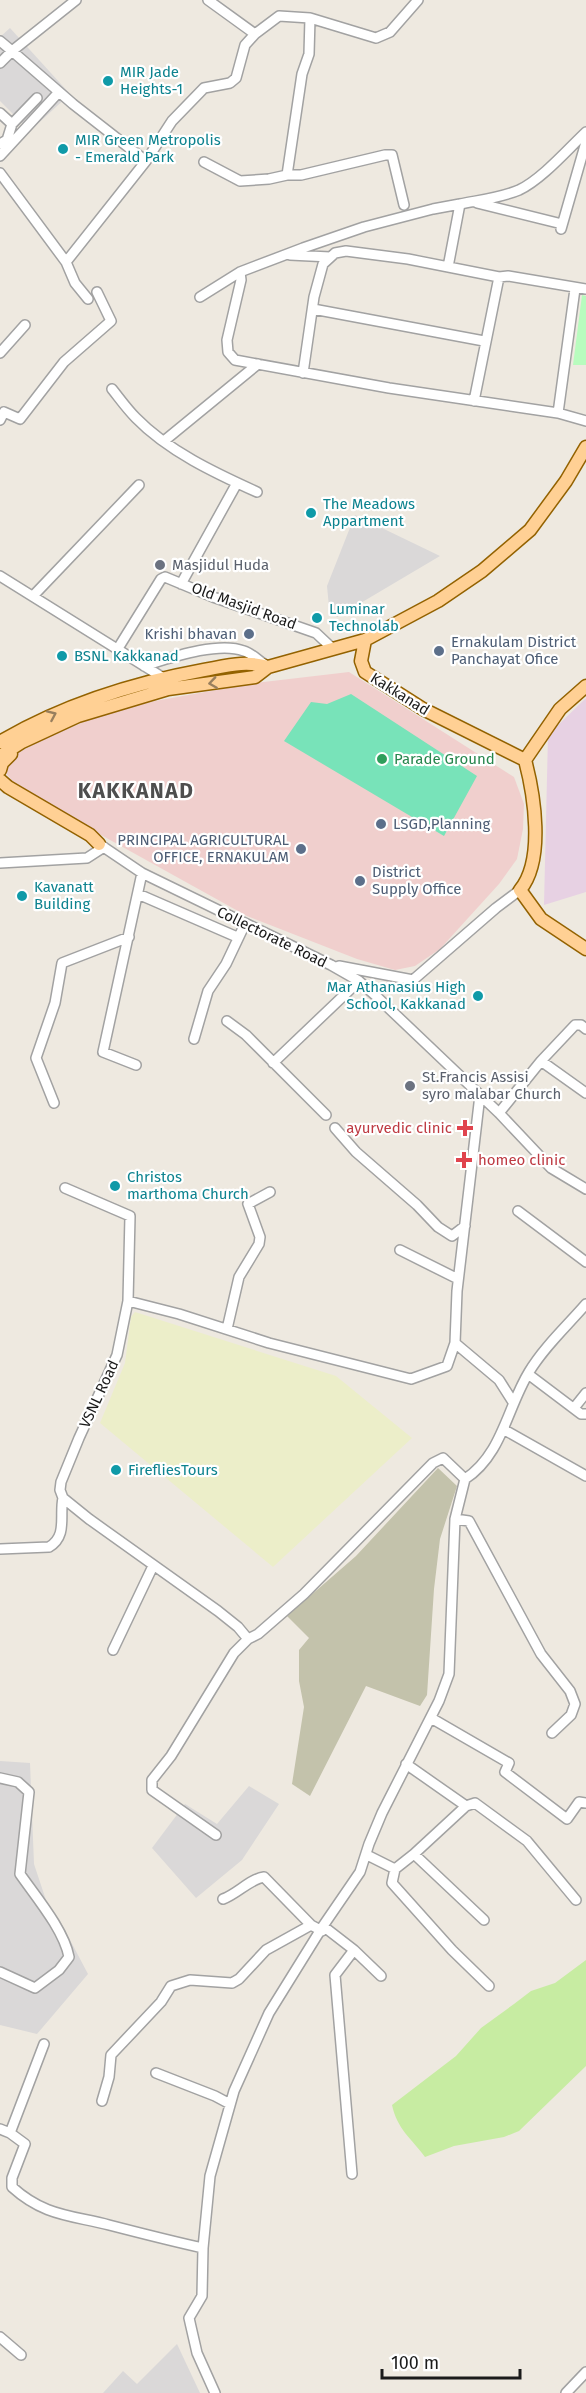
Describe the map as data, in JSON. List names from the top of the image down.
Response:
{
  "streets": {
    "main road": ["Kakkanad", "Collectorate Road"],
    "street": ["Old Masjid Road", "VSNL Road"]
  },
  "districts": ["KAKKANAD"],
  "places": {
    "other": [
      "MIR Jade Heights-1",
      "MIR Green Metropolis - Emerald Park",
      "The Meadows Appartment",
      "Masjidul Huda",
      "Luminar Technolab",
      "Krishi bhavan",
      "Ernakulam District Panchayat Ofice",
      "BSNL Kakkanad",
      "Parade Ground",
      "LSGD,Planning",
      "PRINCIPAL AGRICULTURAL OFFICE, ERNAKULAM",
      "District Supply Office",
      "Kavanatt Building",
      "Mar Athanasius High School, Kakkanad",
      "St.Francis Assisi syro malabar Church",
      "Christos marthoma Church",
      "FirefliesTours"
    ],
    "health": ["ayurvedic clinic", "homeo clinic"]
  },
  "scale_bar": "100 m"
}
